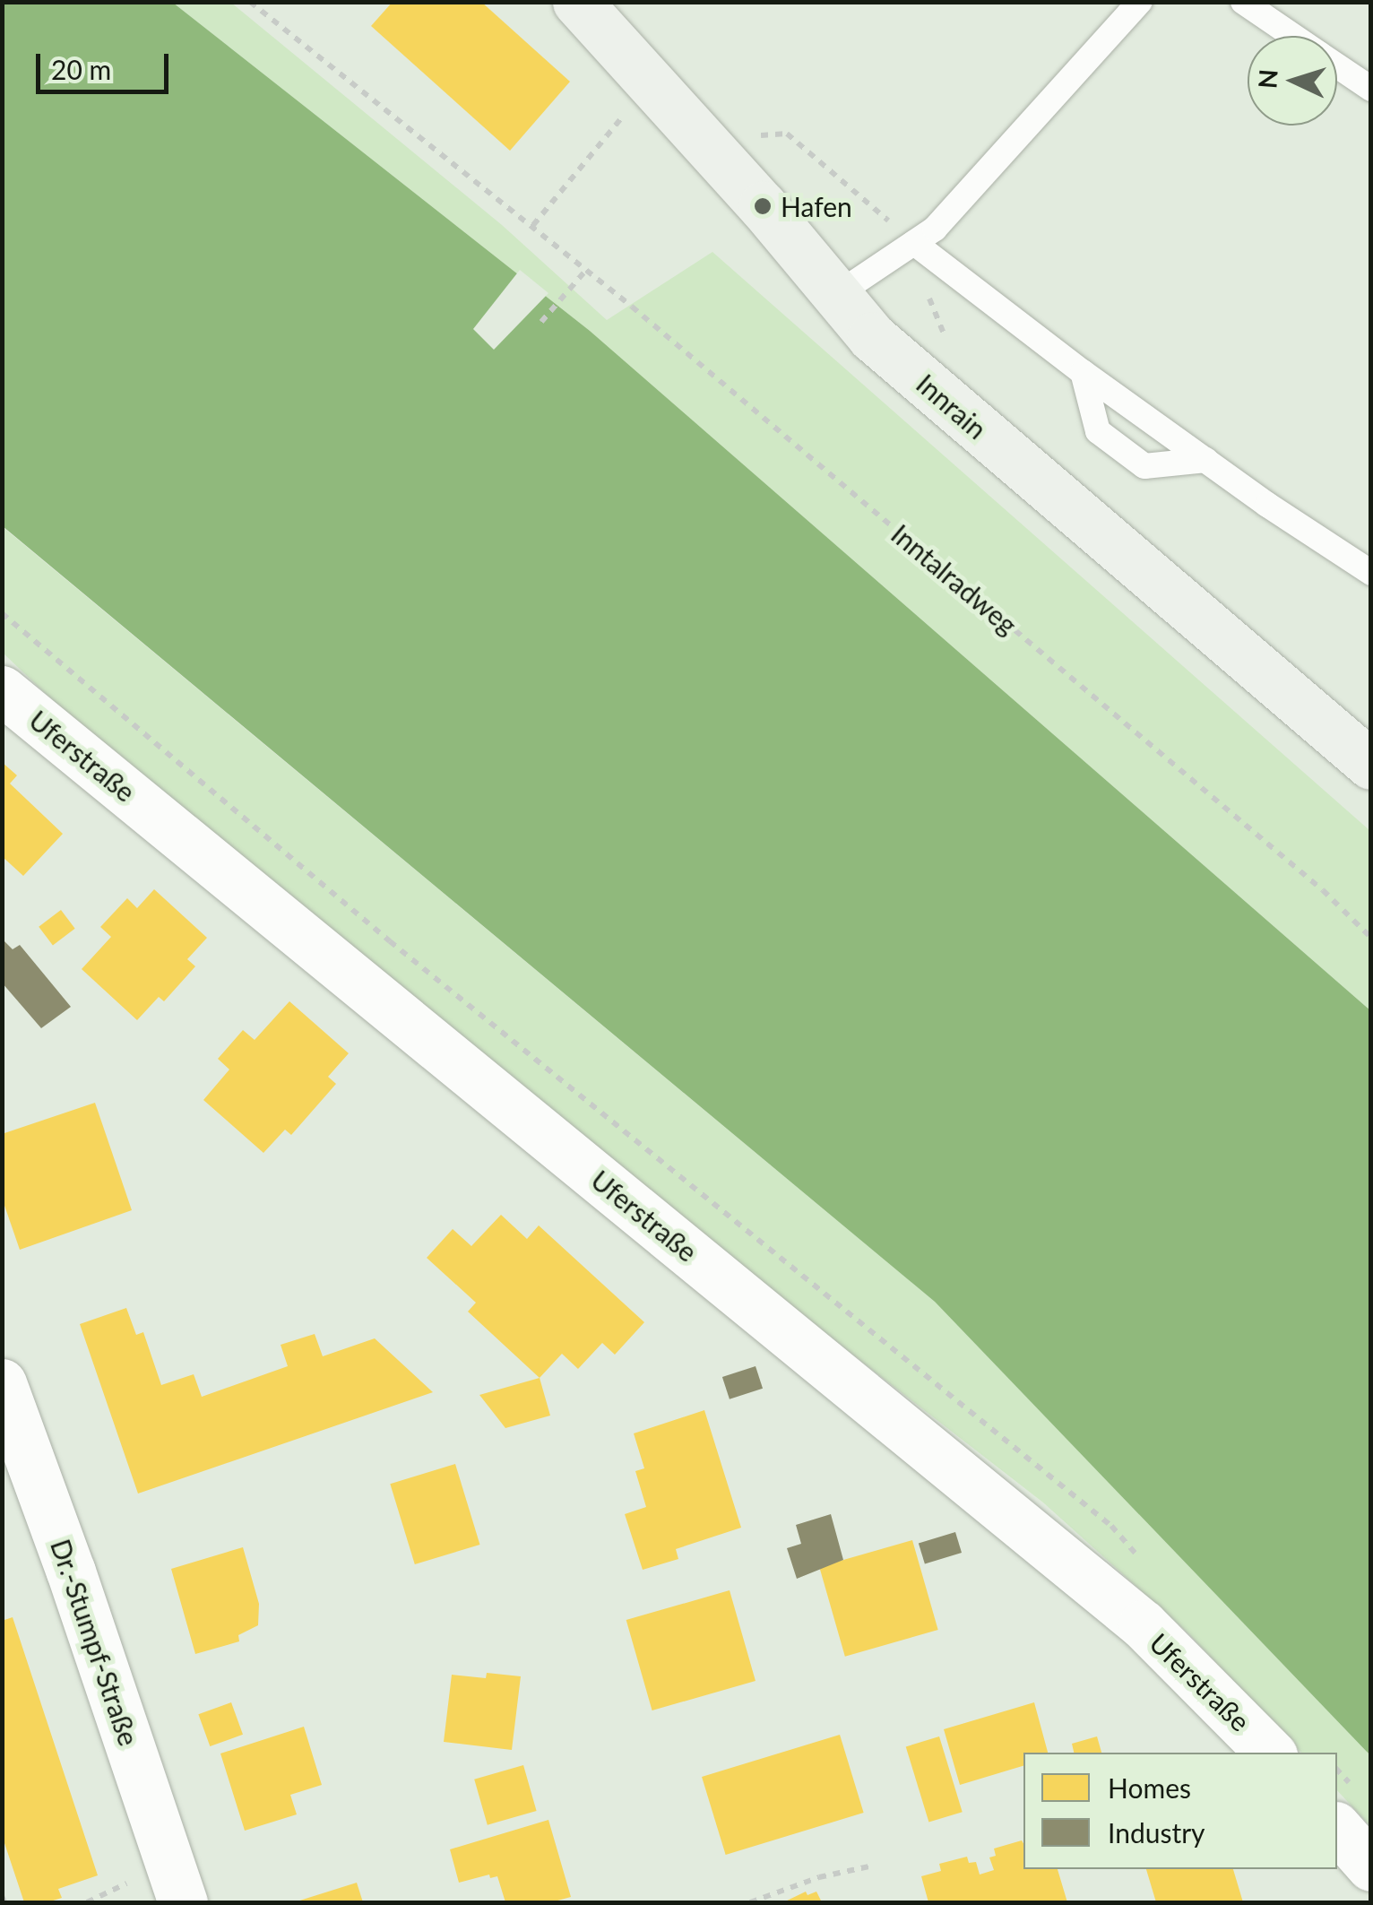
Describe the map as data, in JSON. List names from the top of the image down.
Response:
{
  "streets": {
    "main road": ["Innrain"],
    "street": ["Uferstraße", "Dr.-Stumpf-Straße"],
    "path": ["Inntalradweg"]
  },
  "places": ["Hafen"],
  "legend": ["Homes", "Industry"],
  "scale_bar": "20 m",
  "north": "left"
}
